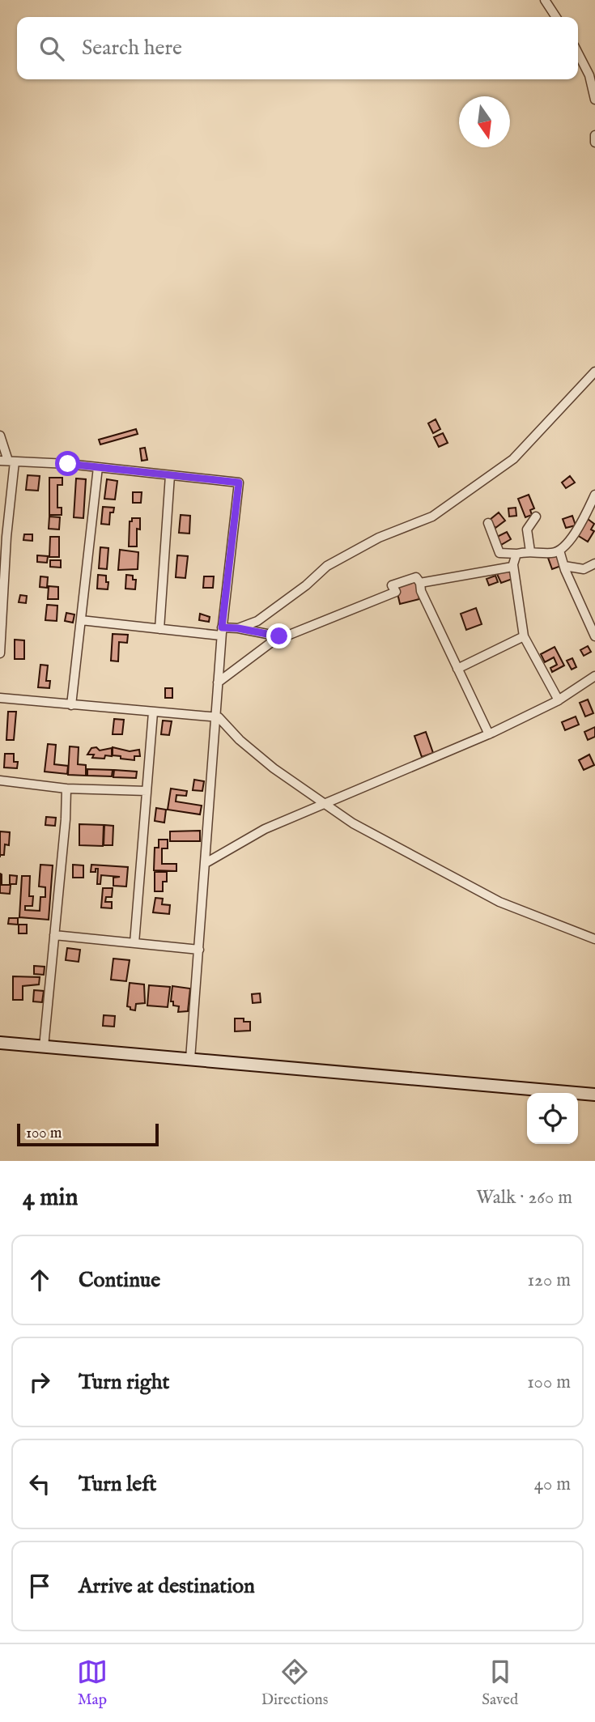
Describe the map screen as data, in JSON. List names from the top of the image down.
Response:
{
  "scale_bar": "100 m",
  "north": "bottom",
  "page": {
    "search": "Search here",
    "scale": "100 m",
    "heading": ["4 min", "Walk · 260 m"],
    "list": [
      ["Continue", "120 m"],
      ["Turn right", "100 m"],
      ["Turn left", "40 m"],
      "Arrive at destination"
    ],
    "nav": ["Map", "Directions", "Saved"]
  }
}
